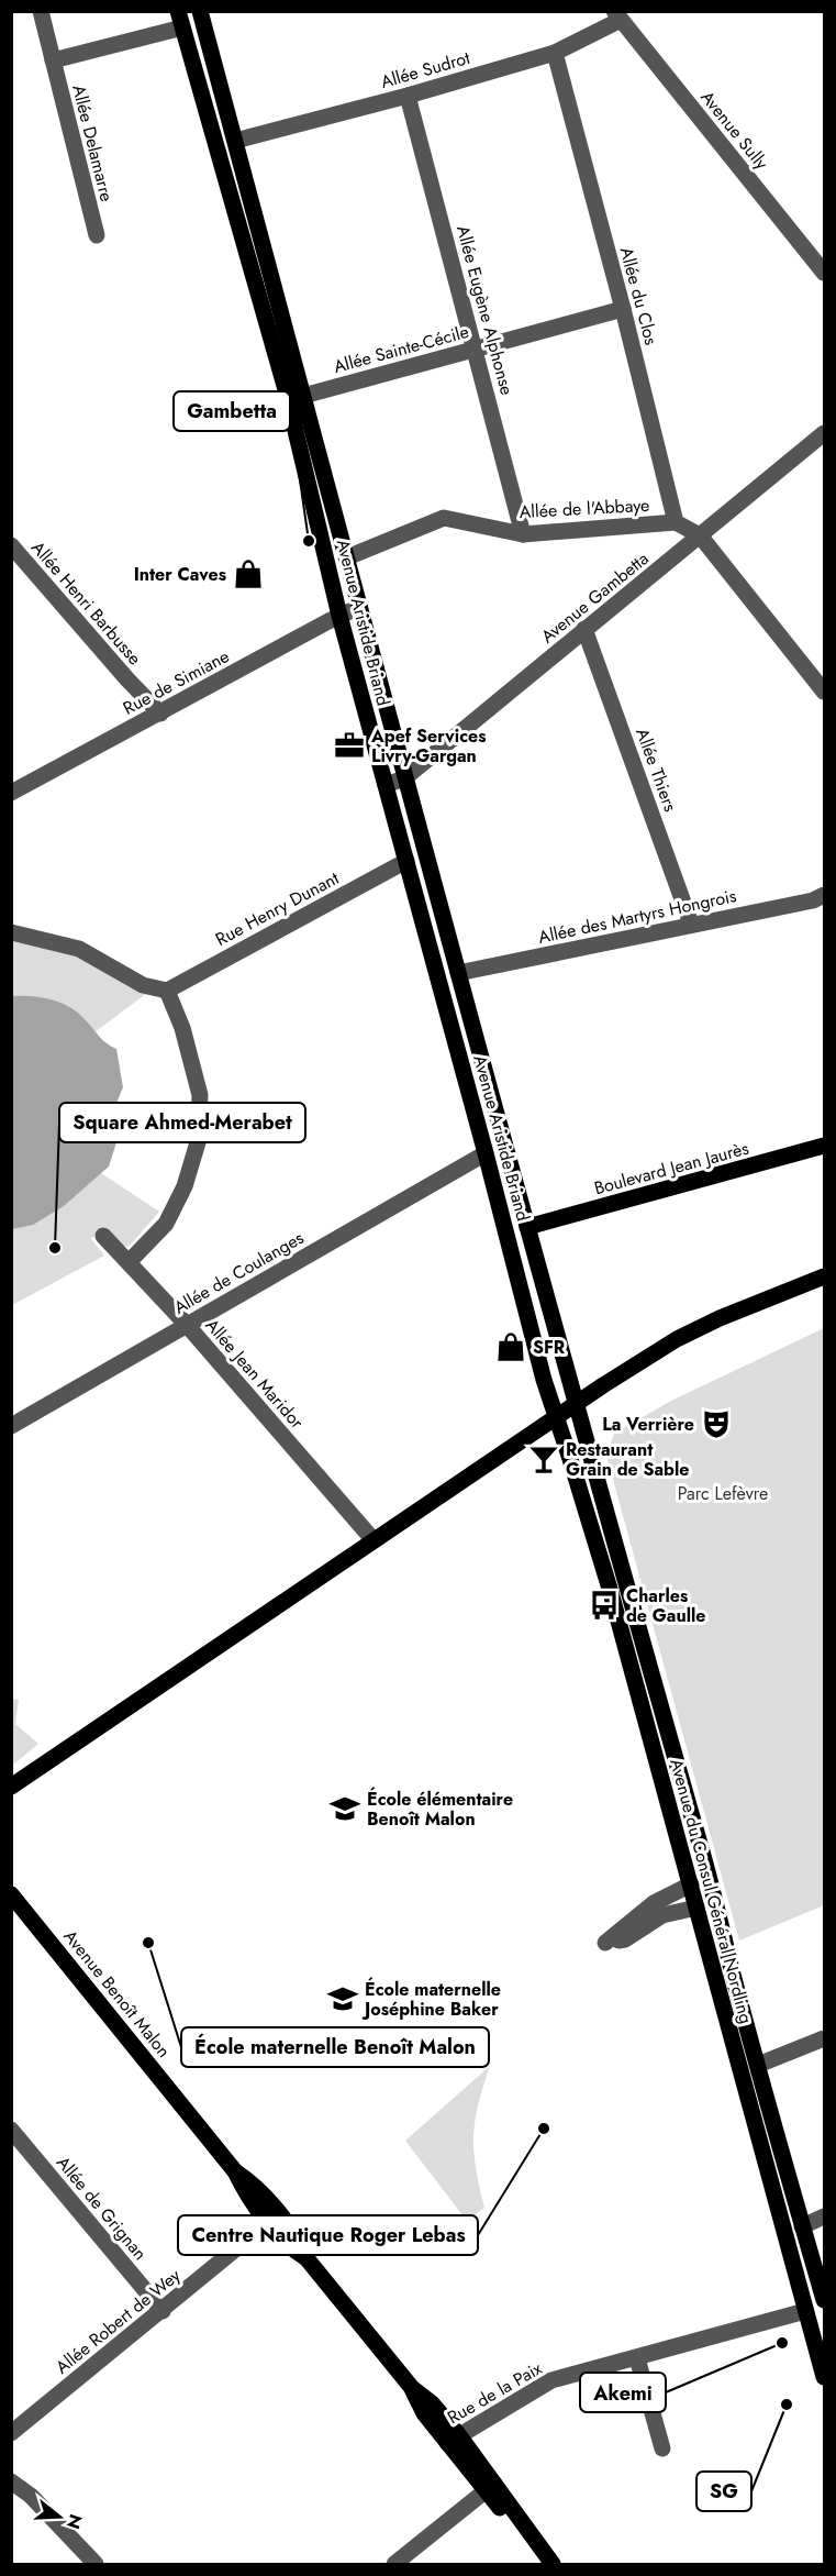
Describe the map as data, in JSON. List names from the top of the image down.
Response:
{
  "streets": {
    "main road": [
      "Avenue Aristide Briand",
      "Boulevard Jean Jaurès",
      "Avenue du Consul Général Nordling",
      "Avenue Benoît Malon"
    ],
    "street": [
      "Allée Sudrot",
      "Avenue Sully",
      "Allée Delamarre",
      "Allée du Clos",
      "Allée Eugène Alphonse",
      "Allée Sainte-Cécile",
      "Allée de l'Abbaye",
      "Avenue Gambetta",
      "Allée Henri Barbusse",
      "Rue de Simiane",
      "Allée Thiers",
      "Rue Henry Dunant",
      "Allée des Martyrs Hongrois",
      "Allée de Coulanges",
      "Allée Jean Maridor",
      "Allée de Grignan",
      "Allée Robert de Wey",
      "Rue de la Paix"
    ]
  },
  "crossings": [
    ["Allée Sudrot", "Avenue Sully"],
    ["Allée Sudrot", "Allée du Clos"],
    ["Allée Sudrot", "Allée Eugène Alphonse"],
    ["Allée Sudrot", "Avenue Aristide Briand"],
    ["Allée du Clos", "Allée Sainte-Cécile"],
    ["Allée du Clos", "Allée de l'Abbaye"],
    ["Allée Eugène Alphonse", "Allée Sainte-Cécile"],
    ["Allée Eugène Alphonse", "Allée de l'Abbaye"],
    ["Allée Sainte-Cécile", "Avenue Aristide Briand"],
    ["Allée de l'Abbaye", "Avenue Aristide Briand"],
    ["Avenue Gambetta", "Avenue Aristide Briand"],
    ["Avenue Gambetta", "Allée Thiers"],
    ["Allée Henri Barbusse", "Rue de Simiane"],
    ["Avenue Aristide Briand", "Rue de Simiane"],
    ["Avenue Aristide Briand", "Rue Henry Dunant"],
    ["Avenue Aristide Briand", "Allée des Martyrs Hongrois"],
    ["Avenue Aristide Briand", "Boulevard Jean Jaurès"],
    ["Avenue Aristide Briand", "Allée de Coulanges"],
    ["Avenue Aristide Briand", "Avenue du Consul Général Nordling"],
    ["Allée Thiers", "Allée des Martyrs Hongrois"],
    ["Allée de Coulanges", "Allée Jean Maridor"],
    ["Avenue du Consul Général Nordling", "Rue de la Paix"],
    ["Avenue Benoît Malon", "Allée Robert de Wey"],
    ["Avenue Benoît Malon", "Rue de la Paix"],
    ["Allée de Grignan", "Allée Robert de Wey"]
  ],
  "parks": ["Parc Lefèvre"],
  "places": {
    "other": [
      "Gambetta",
      "Square Ahmed-Merabet",
      "École maternelle Benoît Malon",
      "Centre Nautique Roger Lebas",
      "Akemi",
      "SG"
    ],
    "shop": ["Inter Caves", "SFR"],
    "office": ["Apef Services Livry-Gargan"],
    "theatre": ["La Verrière"],
    "bar": ["Restaurant Grain de Sable"],
    "bus stop": ["Charles de Gaulle"],
    "school or university": ["École élémentaire Benoît Malon", "École maternelle Joséphine Baker"]
  },
  "north": "right"
}
